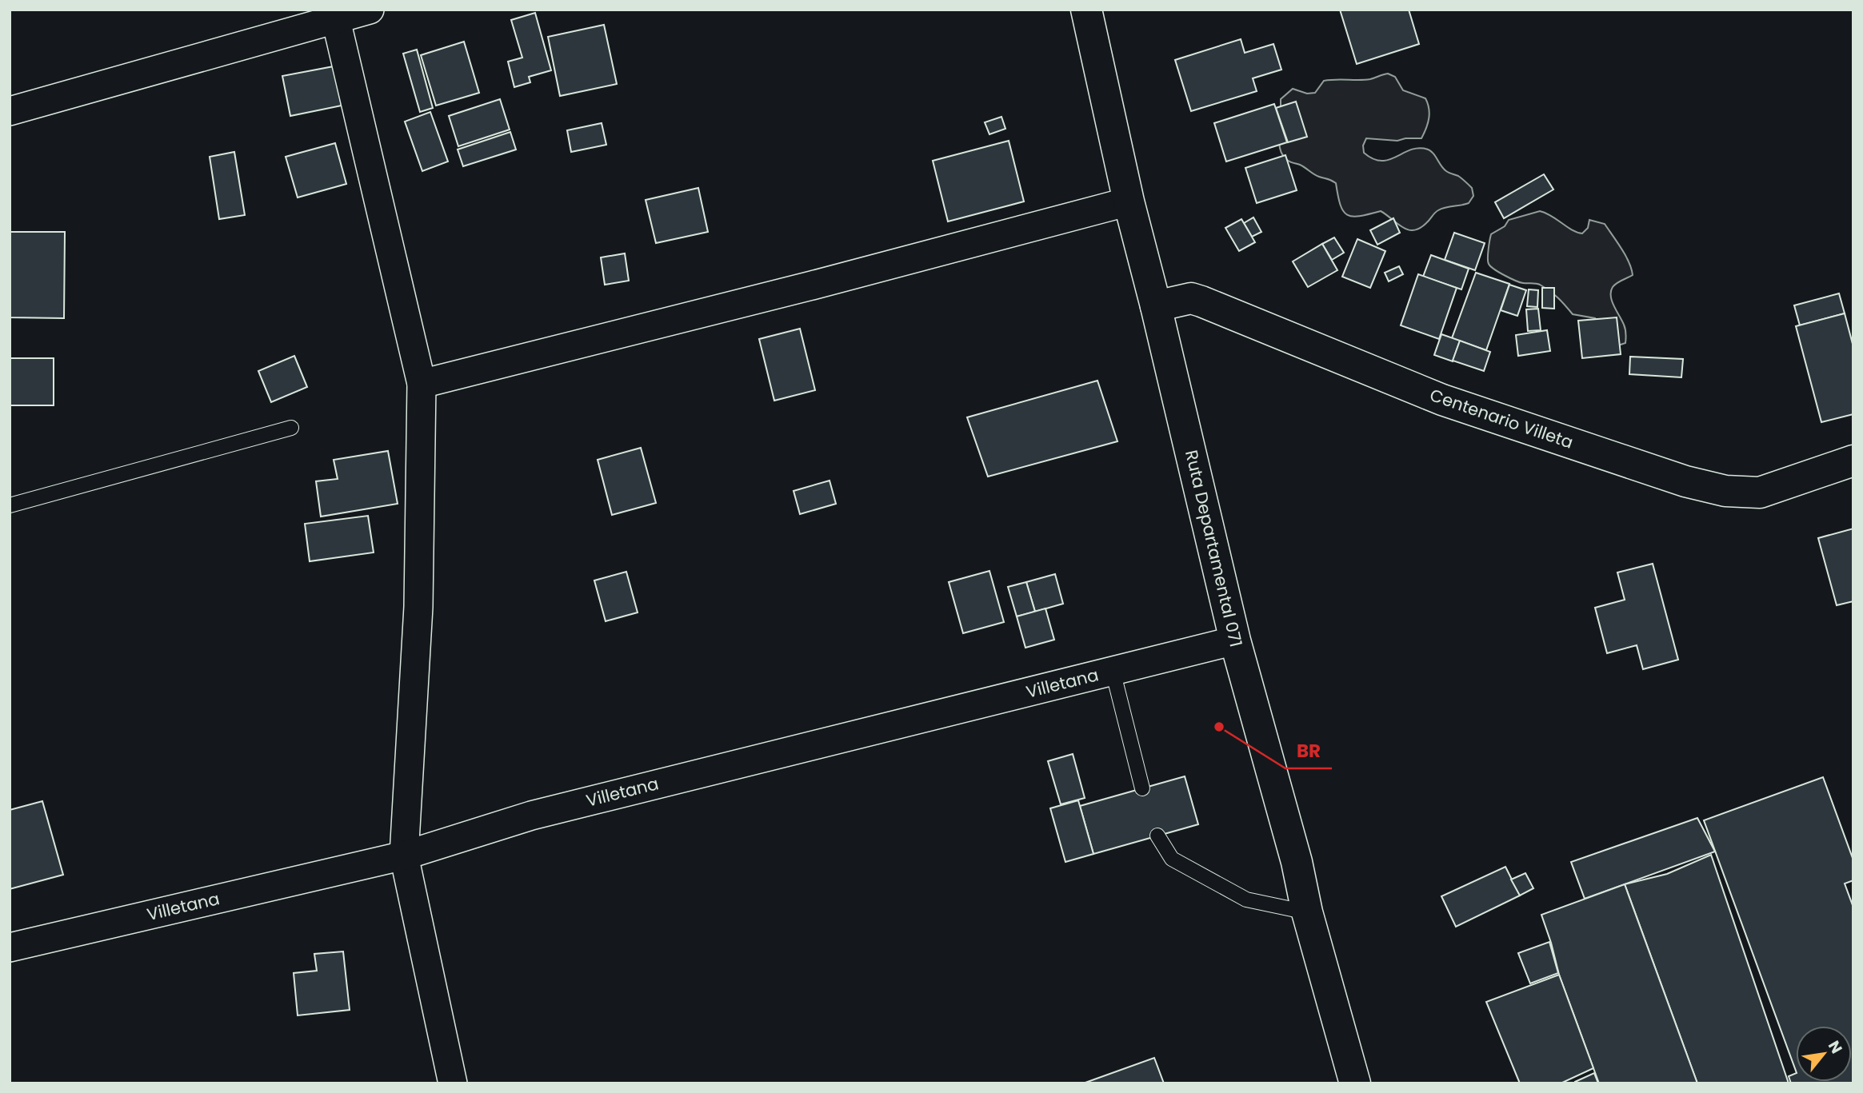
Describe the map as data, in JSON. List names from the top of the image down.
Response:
{
  "streets": {
    "main road": ["Centenario Villeta", "Ruta Departamental 071"],
    "street": ["Villetana"]
  },
  "crossings": [
    ["Centenario Villeta", "Ruta Departamental 071"],
    ["Ruta Departamental 071", "Villetana"]
  ],
  "places": ["BR"],
  "north": "top right"
}
